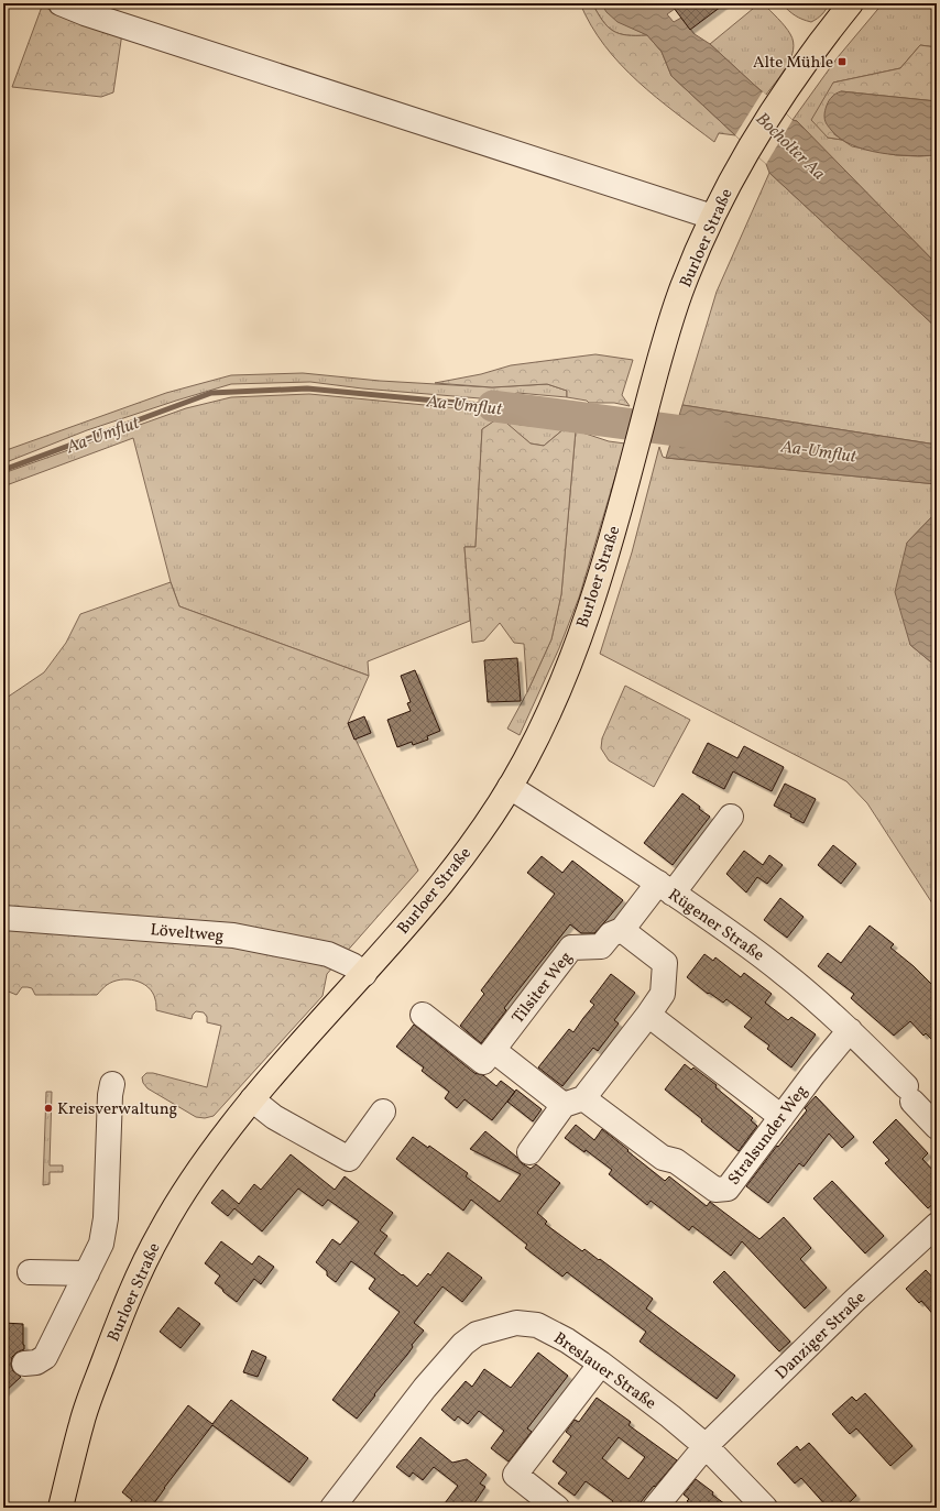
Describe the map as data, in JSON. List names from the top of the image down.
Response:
{
  "streets": {
    "main road": ["Burloer Straße"],
    "street": [
      "Rügener Straße",
      "Löveltweg",
      "Tilsiter Weg",
      "Stralsunder Weg",
      "Danziger Straße",
      "Breslauer Straße"
    ]
  },
  "crossings": [
    ["Burloer Straße", "Rügener Straße"],
    ["Burloer Straße", "Löveltweg"],
    ["Rügener Straße", "Stralsunder Weg"],
    ["Danziger Straße", "Breslauer Straße"]
  ],
  "water": ["Bocholter Aa", "Aa-Umflut"],
  "places": {
    "transit": ["Alte Mühle"],
    "other": ["Kreisverwaltung"]
  }
}
